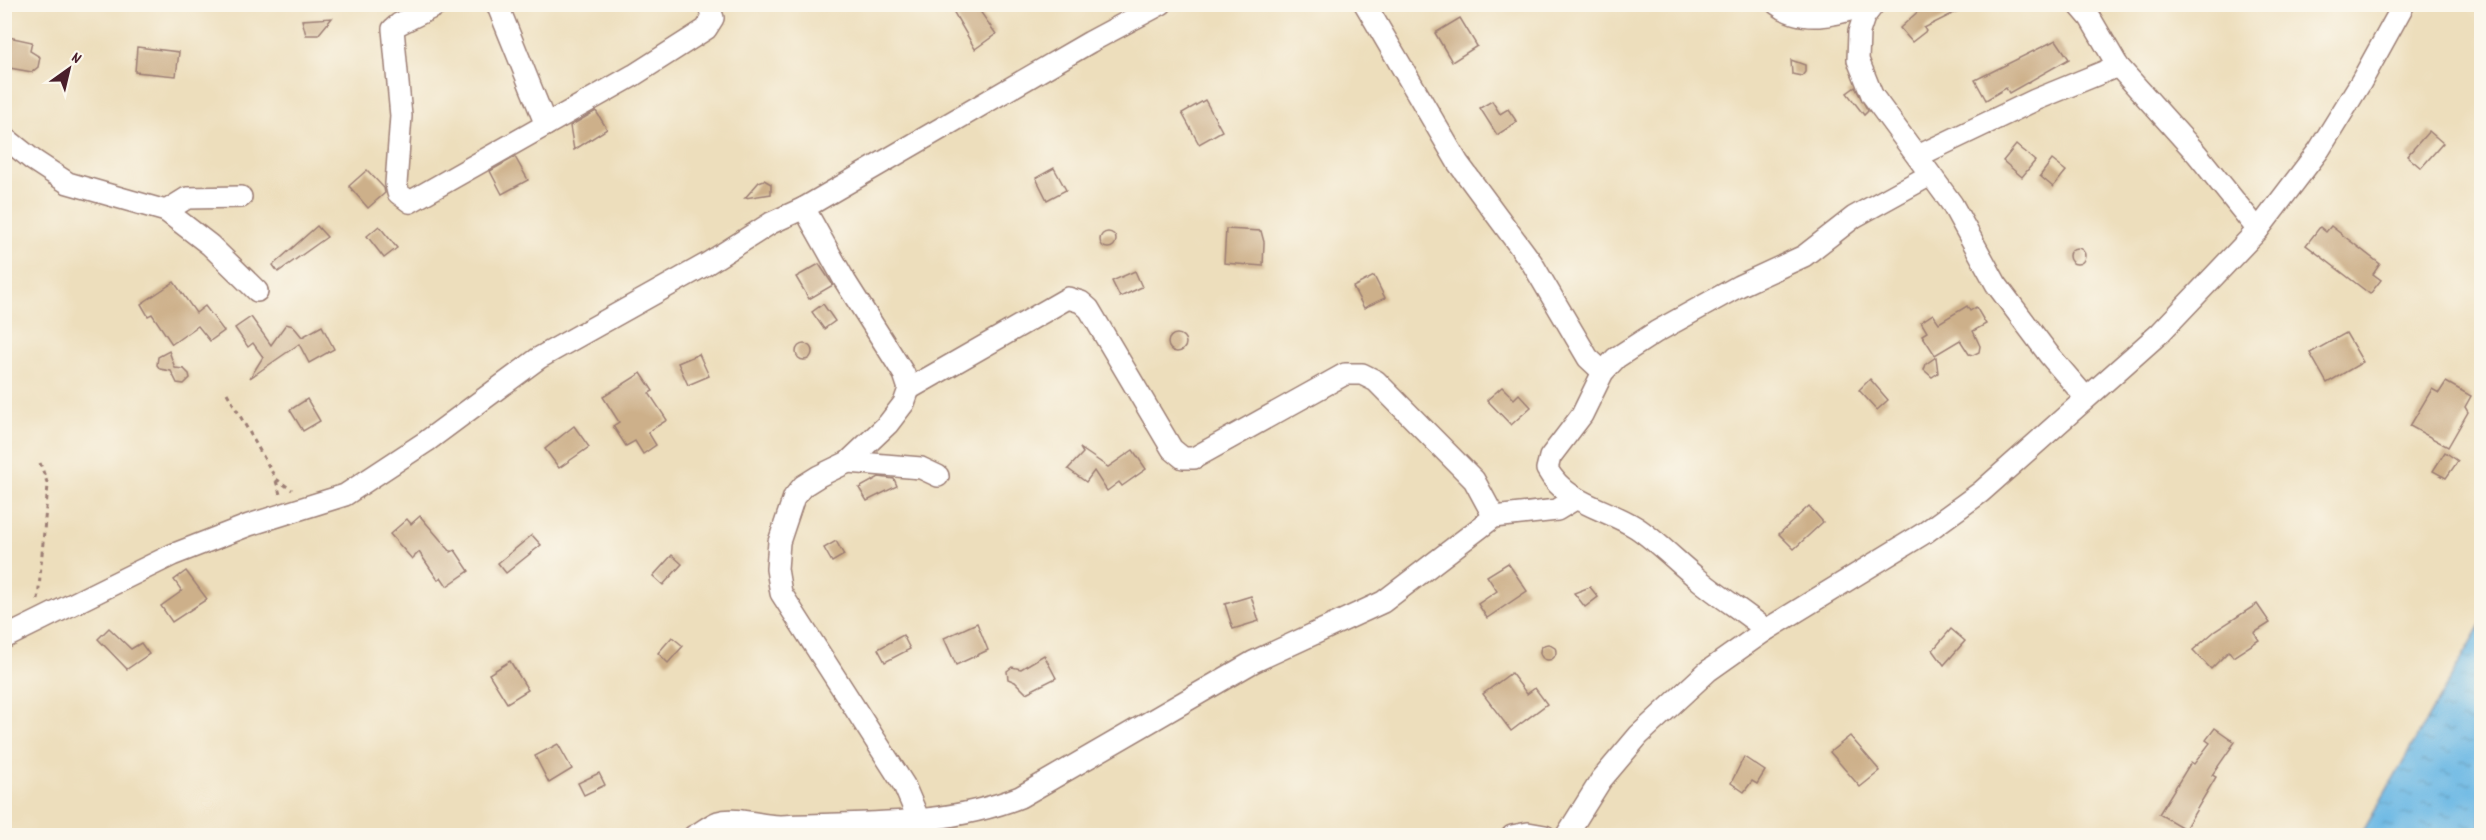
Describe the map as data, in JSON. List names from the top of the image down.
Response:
{
  "north": "top right"
}
